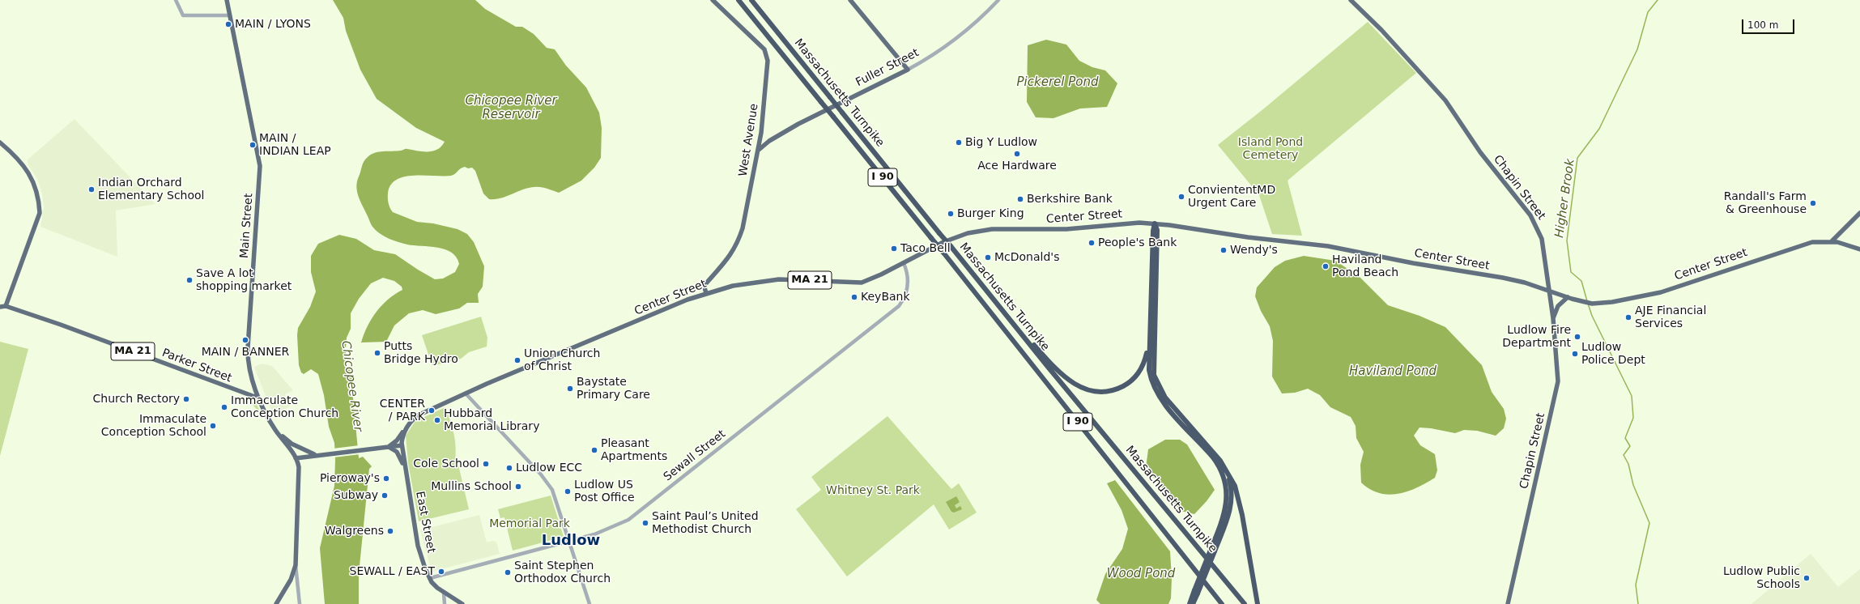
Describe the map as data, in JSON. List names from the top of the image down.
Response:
{
  "streets": {
    "highway": ["Massachusetts Turnpike", "I 90"],
    "main road": [
      "Fuller Street",
      "West Avenue",
      "Chapin Street",
      "Center Street",
      "Main Street",
      "MA 21",
      "Parker Street",
      "East Street"
    ],
    "street": ["Sewall Street"]
  },
  "crossings": [
    ["Fuller Street", "West Avenue"],
    ["West Avenue", "Center Street"],
    ["Chapin Street", "Center Street"],
    ["Center Street", "Sewall Street"],
    ["Center Street", "East Street"],
    ["Main Street", "Parker Street"],
    ["Sewall Street", "East Street"]
  ],
  "districts": ["Ludlow"],
  "water": [
    "Pickerel Pond",
    "Chicopee River Reservoir",
    "Higher Brook",
    "Haviland Pond",
    "Chicopee River",
    "Wood Pond"
  ],
  "parks": ["Island Pond Cemetery", "Whitney St. Park", "Memorial Park"],
  "places": [
    "MAIN / LYONS",
    "Big Y Ludlow",
    "MAIN / INDIAN LEAP",
    "Ace Hardware",
    "Indian Orchard Elementary School",
    "ConviententMD Urgent Care",
    "Berkshire Bank",
    "Randall's Farm & Greenhouse",
    "Burger King",
    "People's Bank",
    "Taco Bell",
    "Wendy's",
    "McDonald's",
    "Haviland Pond Beach",
    "Save A lot shopping market",
    "KeyBank",
    "AJE Financial Services",
    "Ludlow Fire Department",
    "MAIN / BANNER",
    "Putts Bridge Hydro",
    "Ludlow Police Dept",
    "Union Church of Christ",
    "Baystate Primary Care",
    "Church Rectory",
    "Immaculate Conception Church",
    "CENTER / PARK",
    "Hubbard Memorial Library",
    "Immaculate Conception School",
    "Pleasant Apartments",
    "Cole School",
    "Ludlow ECC",
    "Pieroway's",
    "Mullins School",
    "Ludlow US Post Office",
    "Subway",
    "Saint Paul’s United Methodist Church",
    "Walgreens",
    "SEWALL / EAST",
    "Saint Stephen Orthodox Church",
    "Ludlow Public Schools"
  ],
  "scale_bar": "100 m"
}
